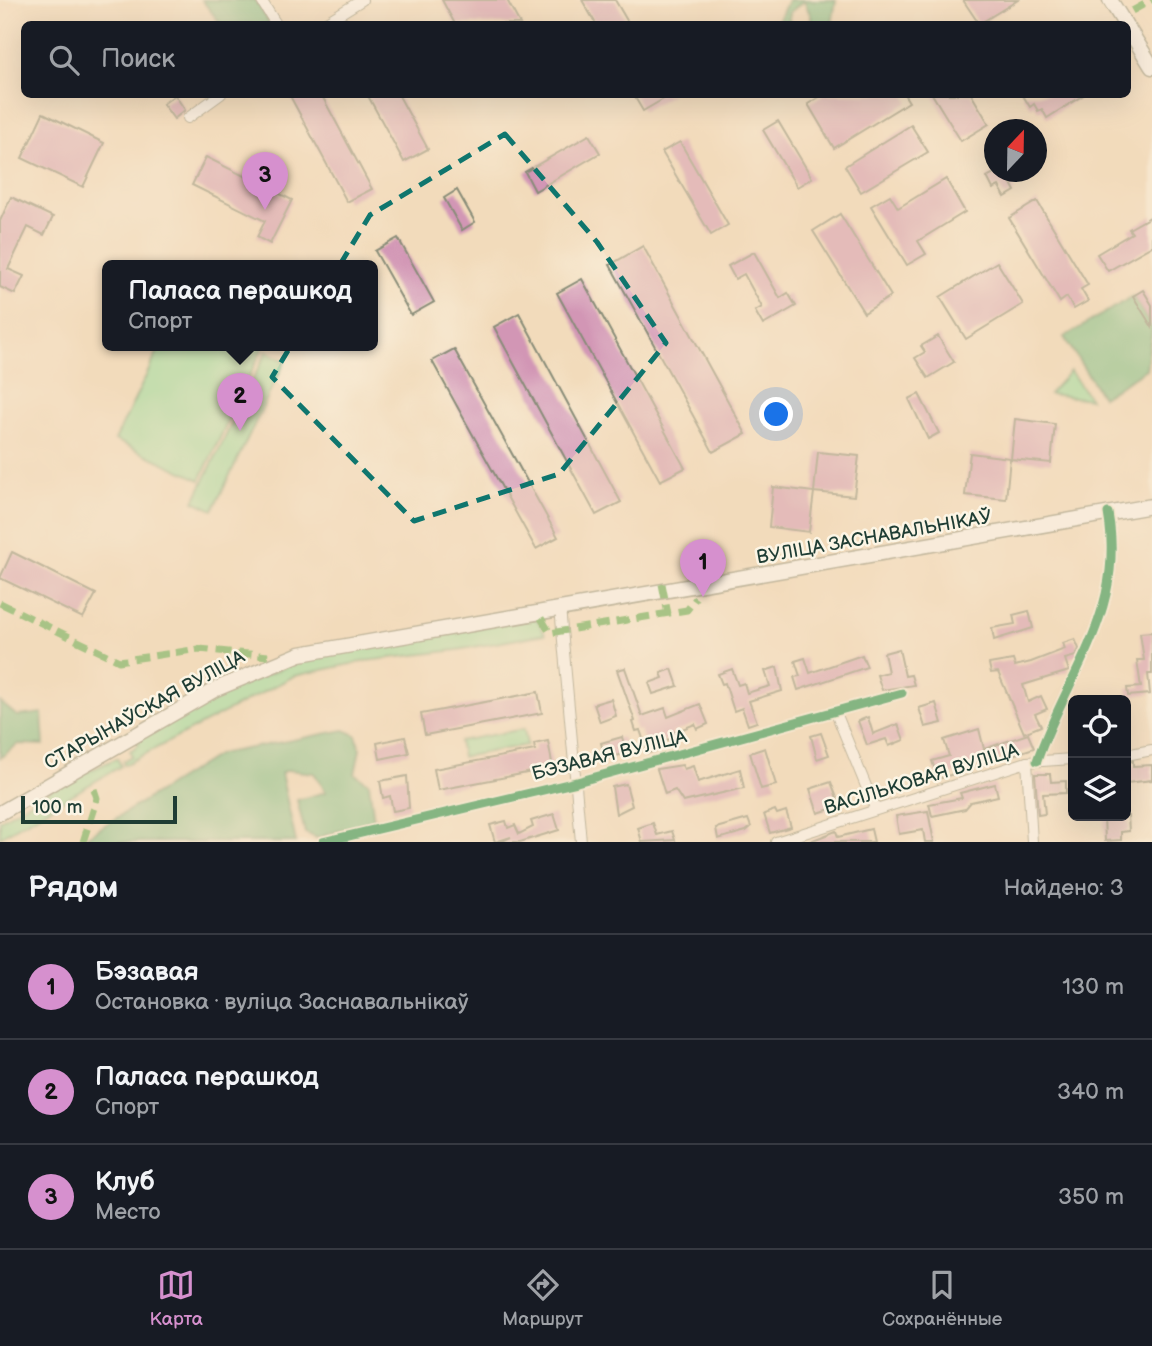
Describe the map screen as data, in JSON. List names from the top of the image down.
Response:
{
  "streets": {
    "main road": ["ВУЛІЦА ЗАСНАВАЛЬНІКАЎ", "СТАРЫНАЎСКАЯ ВУЛІЦА"],
    "street": ["БЭЗАВАЯ ВУЛІЦА", "ВАСІЛЬКОВАЯ ВУЛІЦА"]
  },
  "crossings": [
    ["ВУЛІЦА ЗАСНАВАЛЬНІКАЎ", "СТАРЫНАЎСКАЯ ВУЛІЦА"],
    ["ВУЛІЦА ЗАСНАВАЛЬНІКАЎ", "ВАСІЛЬКОВАЯ ВУЛІЦА"]
  ],
  "scale_bar": "100 m",
  "north": "top",
  "page": {
    "search": "Поиск",
    "pins": ["3", "2", "1"],
    "popup": ["Паласа перашкод", "Спорт"],
    "scale": "100 m",
    "heading": ["Рядом", "Найдено: 3"],
    "list": [
      {
        "mark": "1",
        "name": "Бэзавая",
        "note": "Остановка · вуліца Заснавальнікаў",
        "value": "130 m"
      },
      {
        "mark": "2",
        "name": "Паласа перашкод",
        "note": "Спорт",
        "value": "340 m"
      },
      {
        "mark": "3",
        "name": "Клуб",
        "note": "Место",
        "value": "350 m"
      }
    ],
    "nav": ["Карта", "Маршрут", "Сохранённые"]
  }
}
